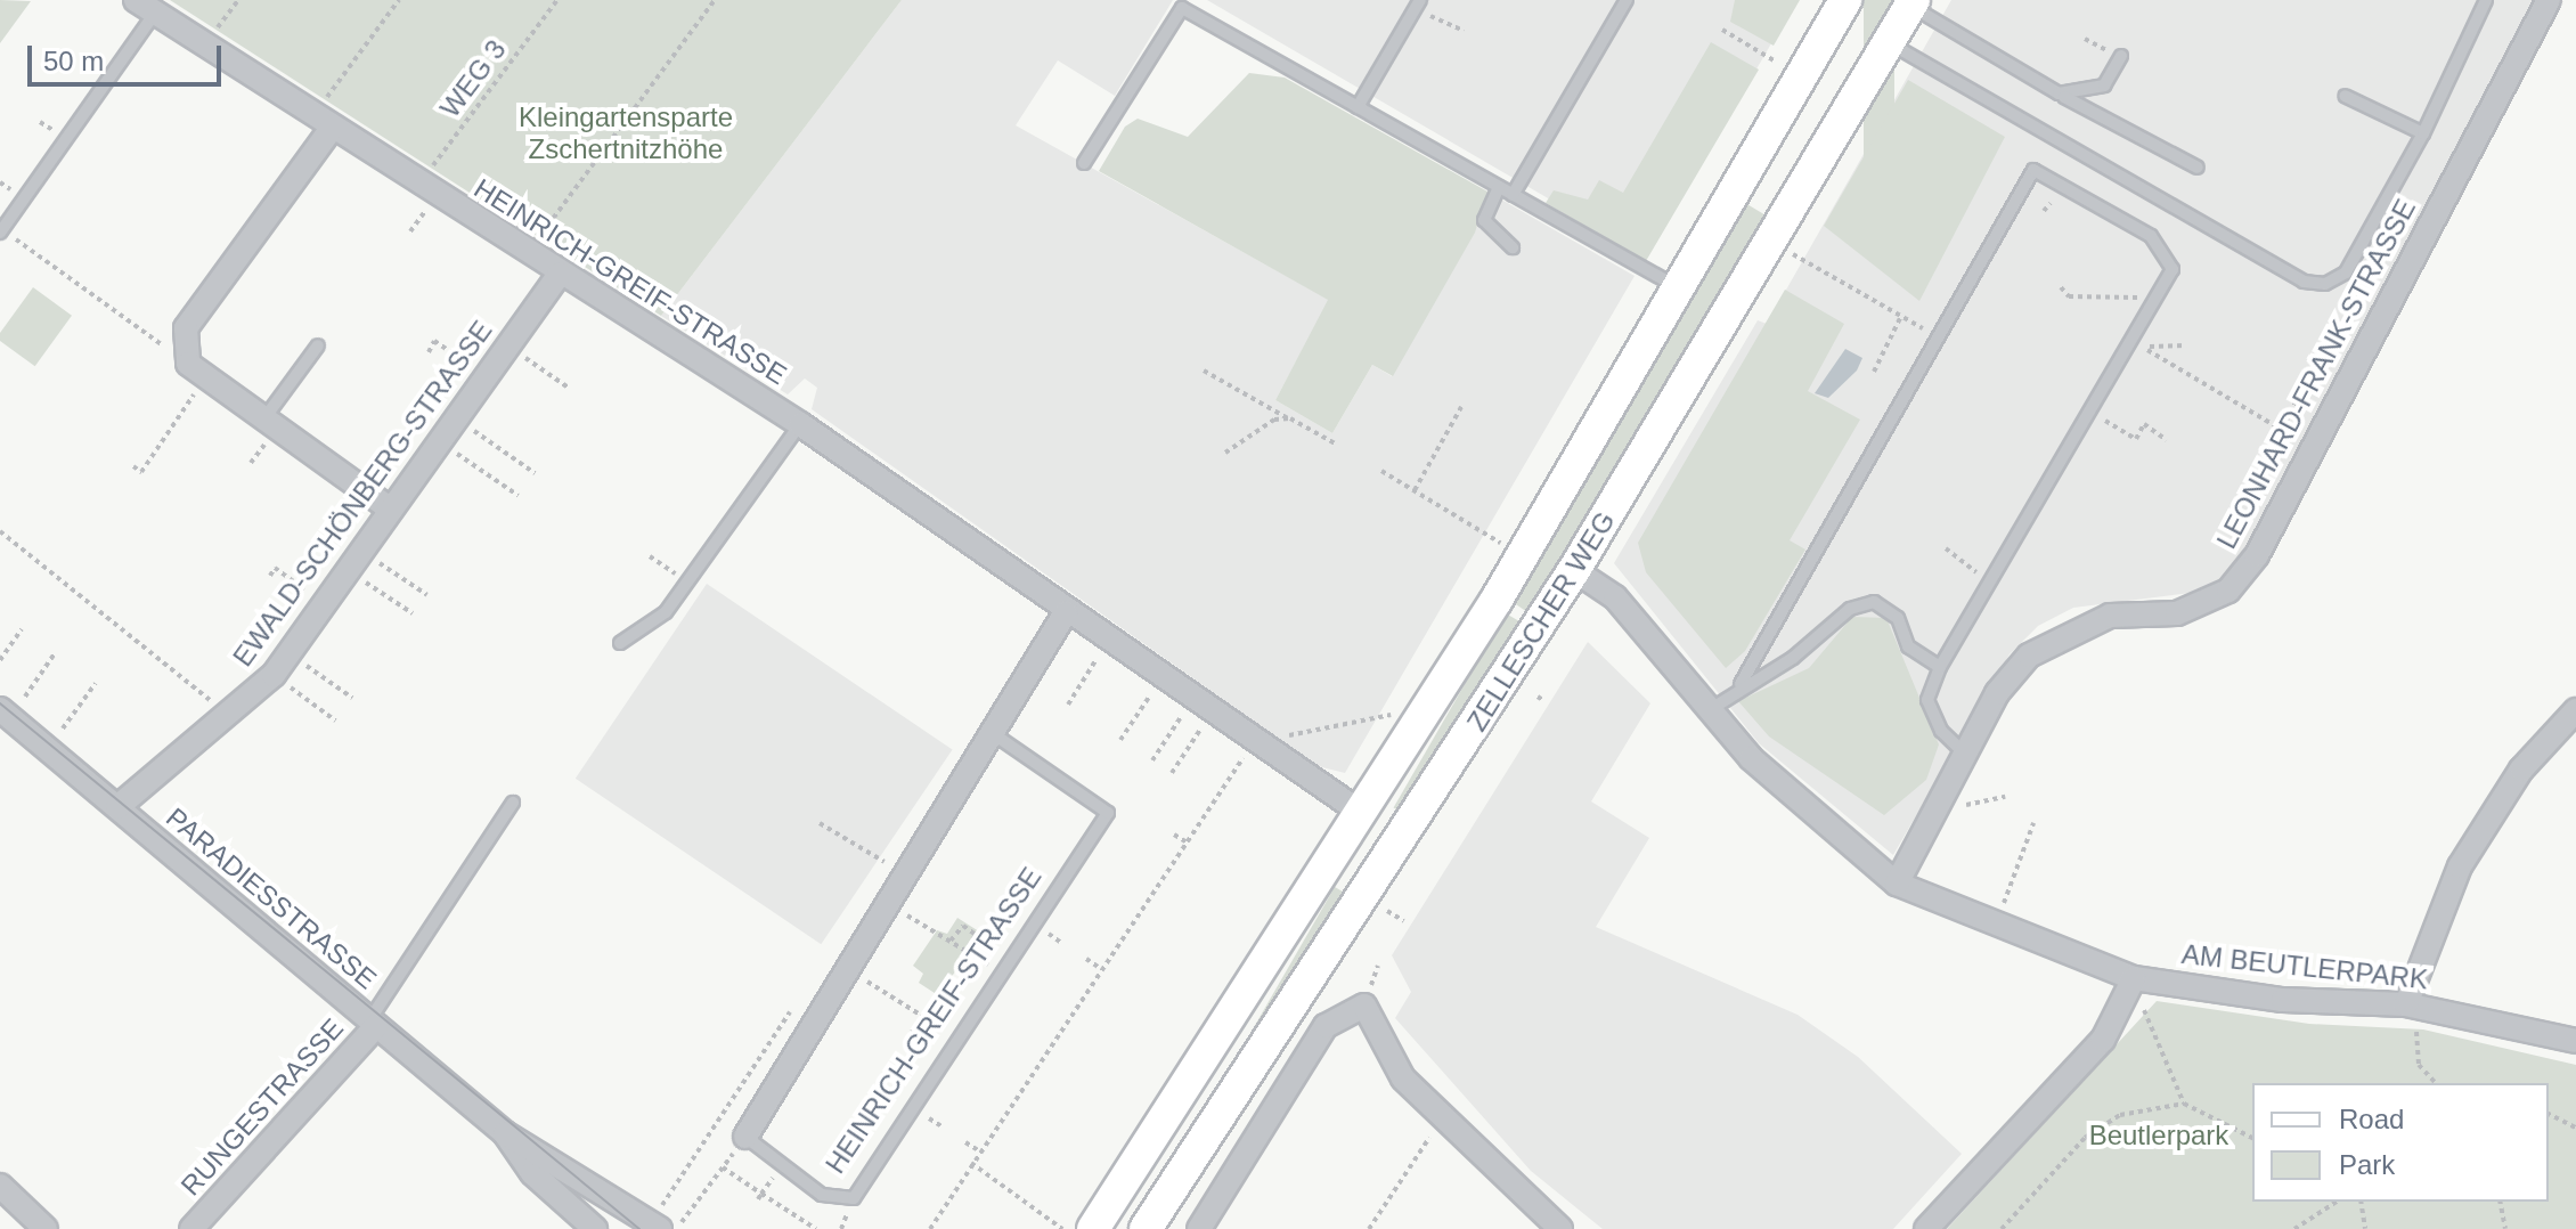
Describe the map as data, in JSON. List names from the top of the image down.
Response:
{
  "streets": {
    "main road": ["ZELLESCHER WEG"],
    "street": [
      "HEINRICH-GREIF-STRASSE",
      "LEONHARD-FRANK-STRASSE",
      "EWALD-SCHÖNBERG-STRASSE",
      "PARADIESSTRASSE",
      "AM BEUTLERPARK",
      "RUNGESTRASSE"
    ],
    "path": ["WEG 3"]
  },
  "crossings": [
    ["WEG 3", "HEINRICH-GREIF-STRASSE"],
    ["HEINRICH-GREIF-STRASSE", "EWALD-SCHÖNBERG-STRASSE"],
    ["HEINRICH-GREIF-STRASSE", "ZELLESCHER WEG"],
    ["LEONHARD-FRANK-STRASSE", "AM BEUTLERPARK"],
    ["EWALD-SCHÖNBERG-STRASSE", "PARADIESSTRASSE"],
    ["ZELLESCHER WEG", "AM BEUTLERPARK"],
    ["PARADIESSTRASSE", "RUNGESTRASSE"]
  ],
  "parks": ["Kleingartensparte Zschertnitzhöhe", "Beutlerpark"],
  "legend": ["Road", "Park"],
  "scale_bar": "50 m"
}
